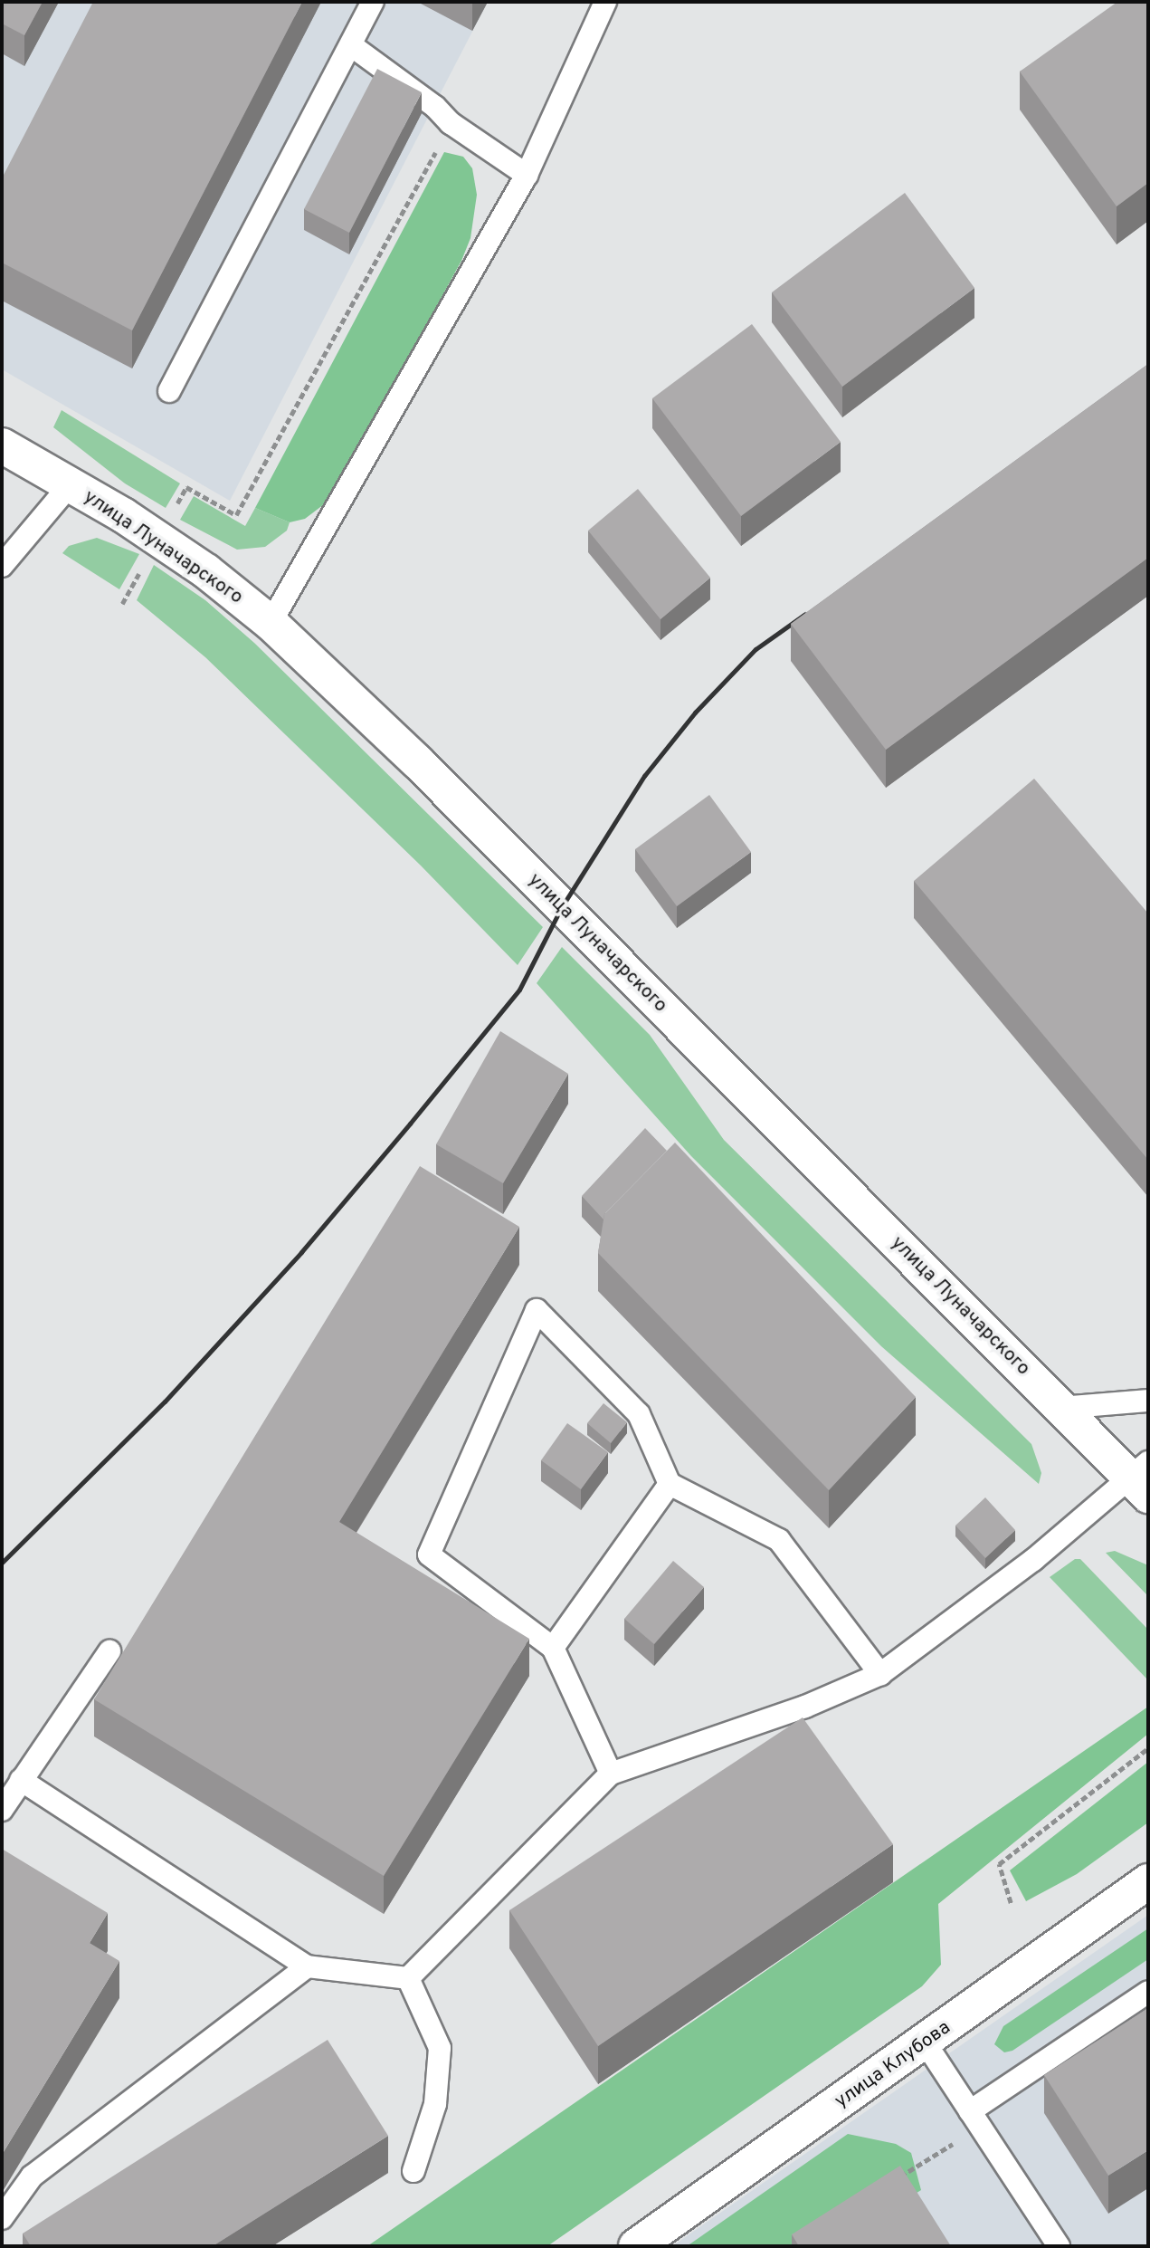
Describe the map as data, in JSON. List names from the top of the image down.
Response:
{
  "streets": {
    "street": ["улица Луначарского", "улица Клубова"]
  }
}
